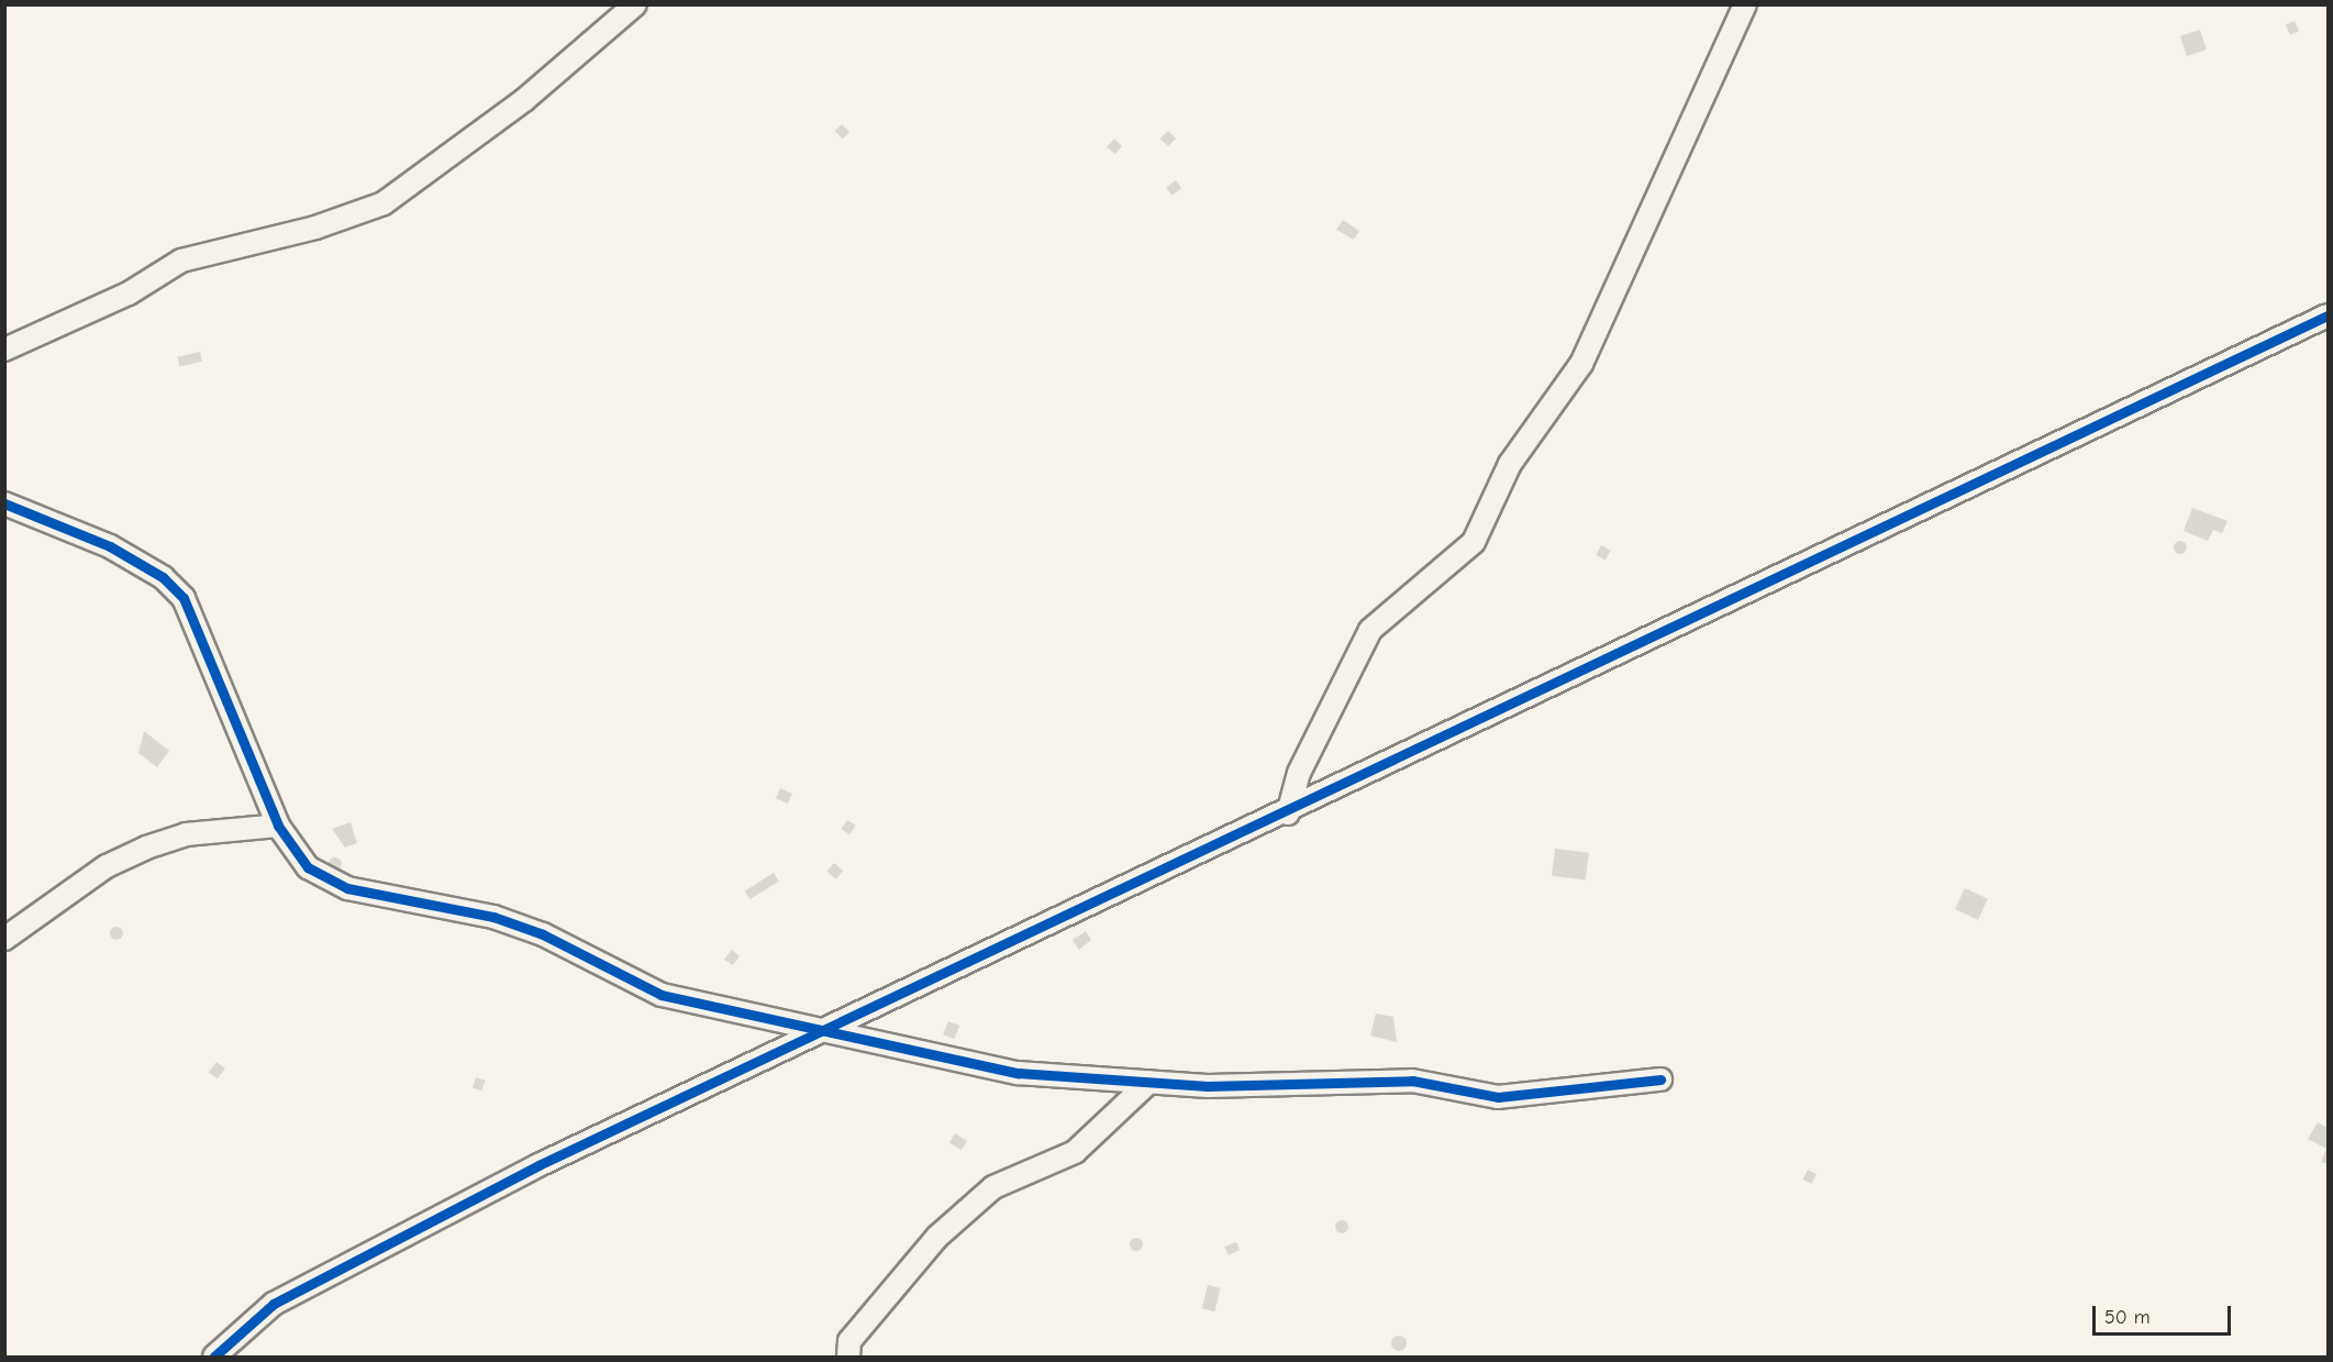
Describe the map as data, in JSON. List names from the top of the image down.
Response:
{
  "scale_bar": "50 m"
}
